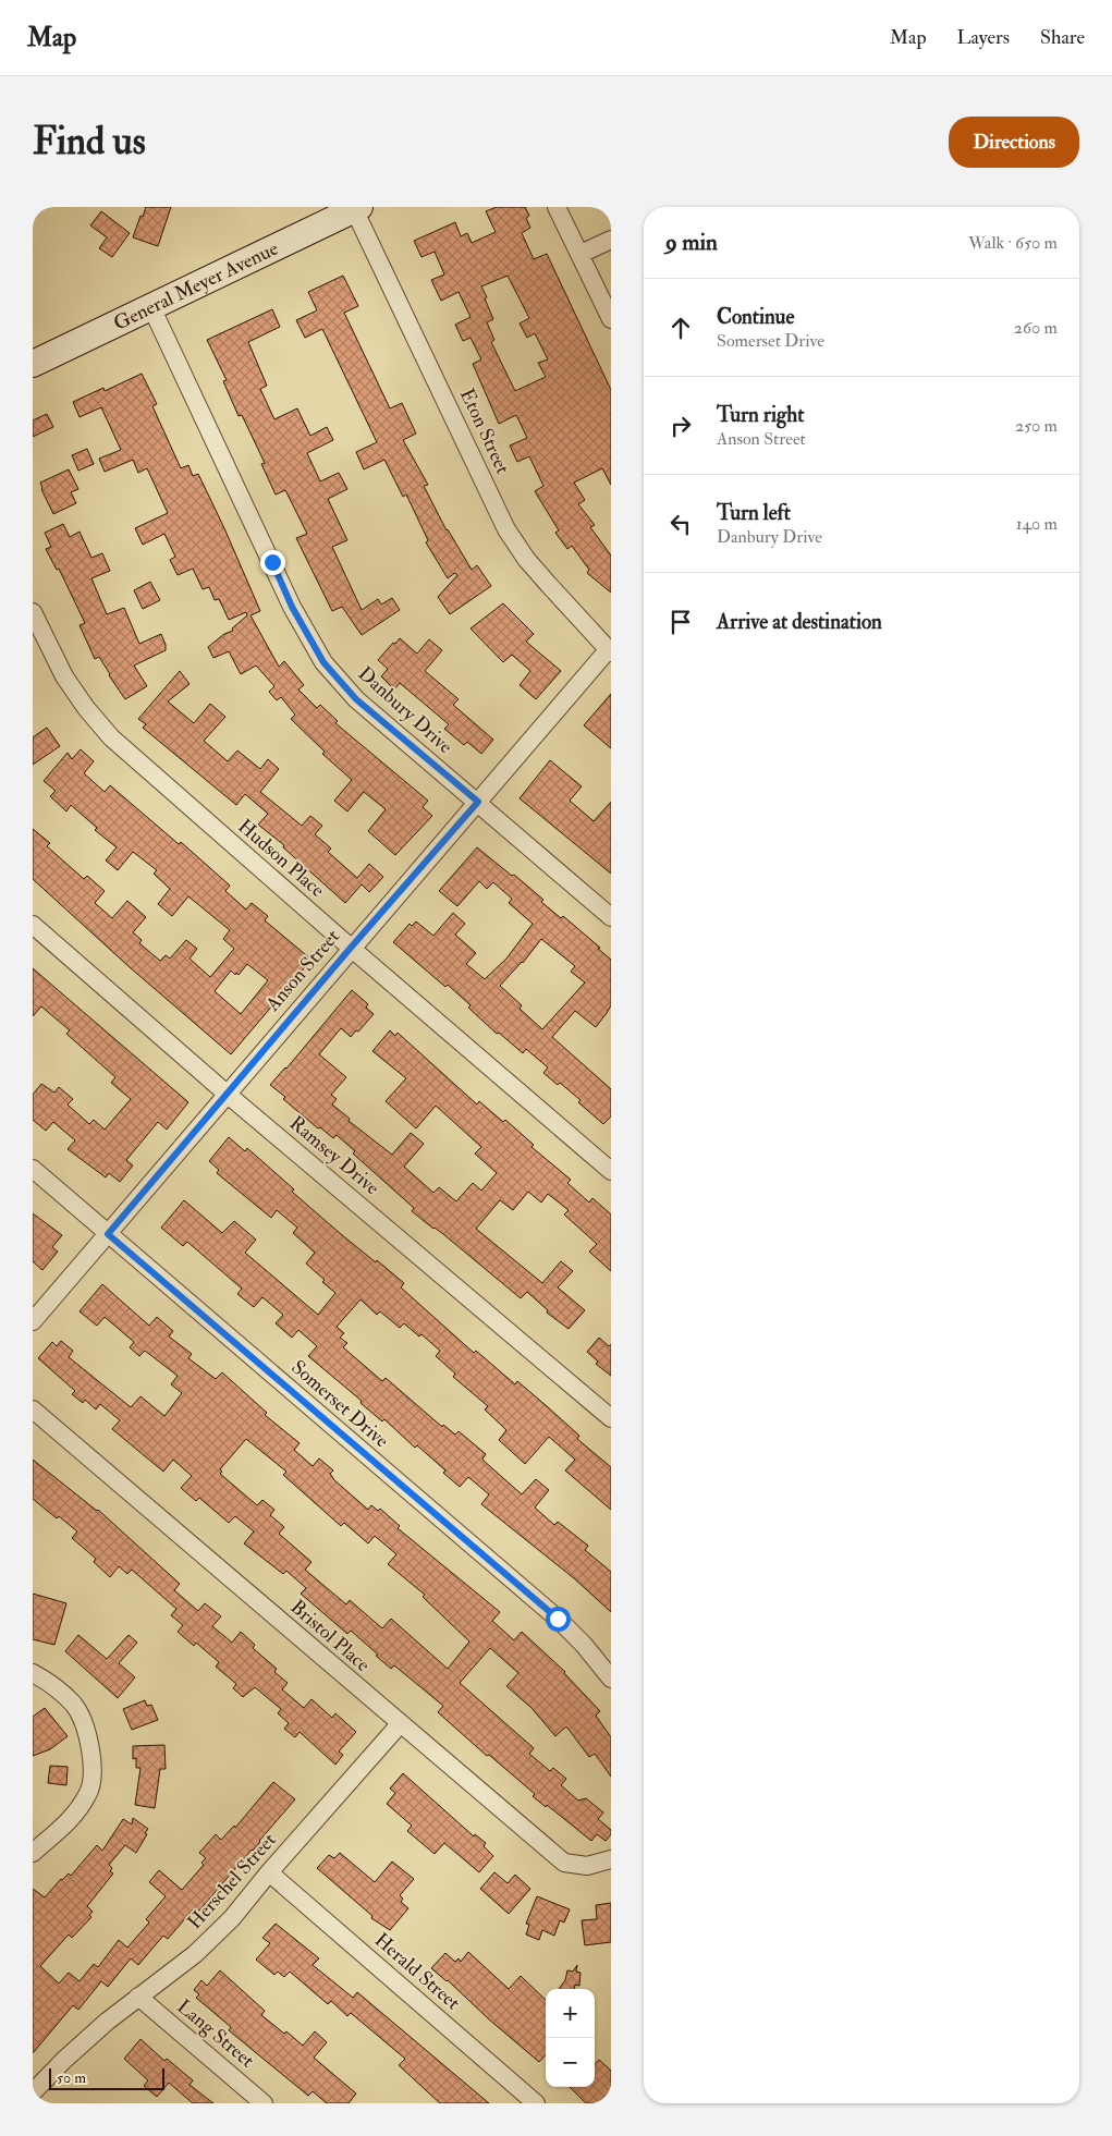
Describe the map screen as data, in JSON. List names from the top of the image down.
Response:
{
  "streets": {
    "main road": ["General Meyer Avenue"],
    "street": [
      "Eton Street",
      "Danbury Drive",
      "Hudson Place",
      "Anson Street",
      "Ramsey Drive",
      "Somerset Drive",
      "Bristol Place",
      "Herschel Street",
      "Herald Street",
      "Lang Street"
    ]
  },
  "crossings": [
    ["General Meyer Avenue", "Eton Street"],
    ["General Meyer Avenue", "Danbury Drive"],
    ["Eton Street", "Anson Street"],
    ["Danbury Drive", "Anson Street"],
    ["Hudson Place", "Anson Street"],
    ["Anson Street", "Ramsey Drive"],
    ["Anson Street", "Somerset Drive"],
    ["Bristol Place", "Herschel Street"],
    ["Herschel Street", "Herald Street"],
    ["Herschel Street", "Lang Street"]
  ],
  "scale_bar": "50 m",
  "page": {
    "header": "Map",
    "nav": ["Map", "Layers", "Share"],
    "buttons": "Directions",
    "title": "Find us",
    "heading": ["9 min", "Walk · 650 m"],
    "list": [
      ["Continue", "Somerset Drive", "260 m"],
      ["Turn right", "Anson Street", "250 m"],
      ["Turn left", "Danbury Drive", "140 m"],
      "Arrive at destination"
    ],
    "map_buttons": ["+", "−"],
    "scale": "50 m"
  }
}
